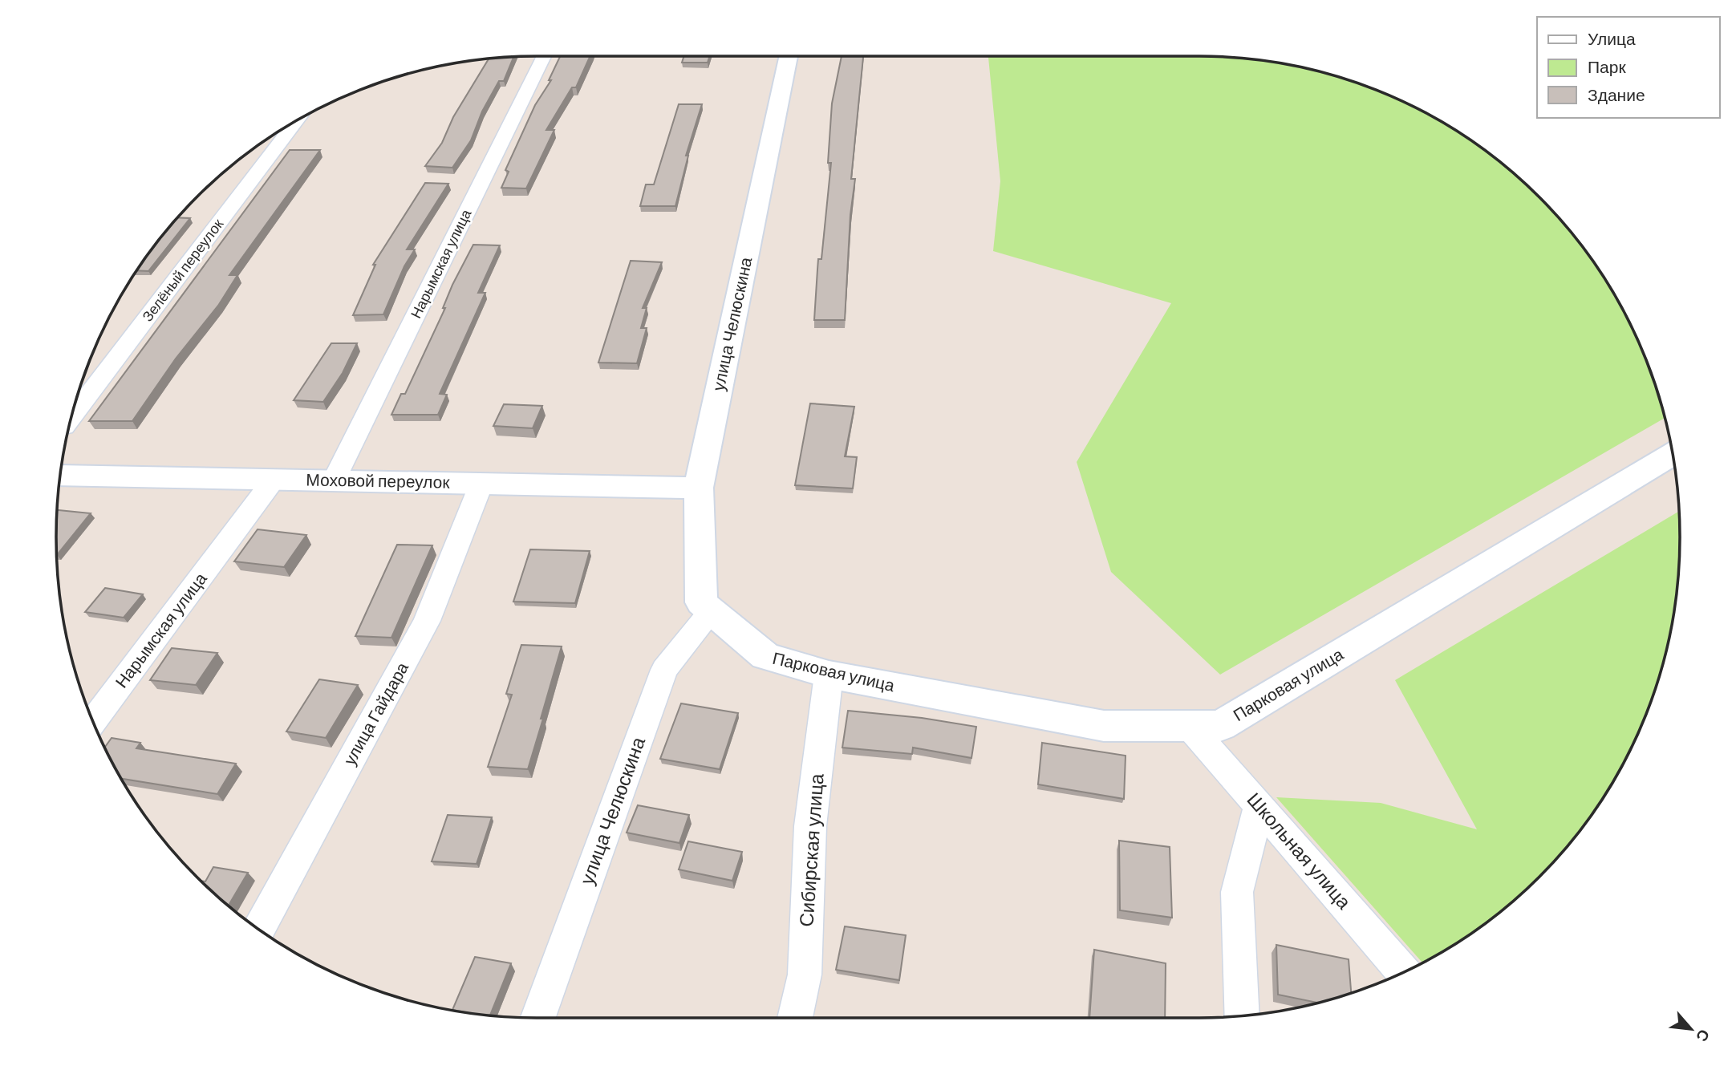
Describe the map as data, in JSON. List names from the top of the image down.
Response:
{
  "streets": {
    "street": [
      "Нарымская улица",
      "Зелёный переулок",
      "улица Челюскина",
      "Моховой переулок",
      "Парковая улица",
      "улица Гайдара",
      "Сибирская улица",
      "Школьная улица"
    ]
  },
  "crossings": [
    ["Нарымская улица", "Моховой переулок"],
    ["улица Челюскина", "Моховой переулок"],
    ["улица Челюскина", "Парковая улица"],
    ["Моховой переулок", "улица Гайдара"],
    ["Парковая улица", "Сибирская улица"],
    ["Парковая улица", "Школьная улица"]
  ],
  "legend": ["Улица", "Парк", "Здание"],
  "north": "bottom right"
}
